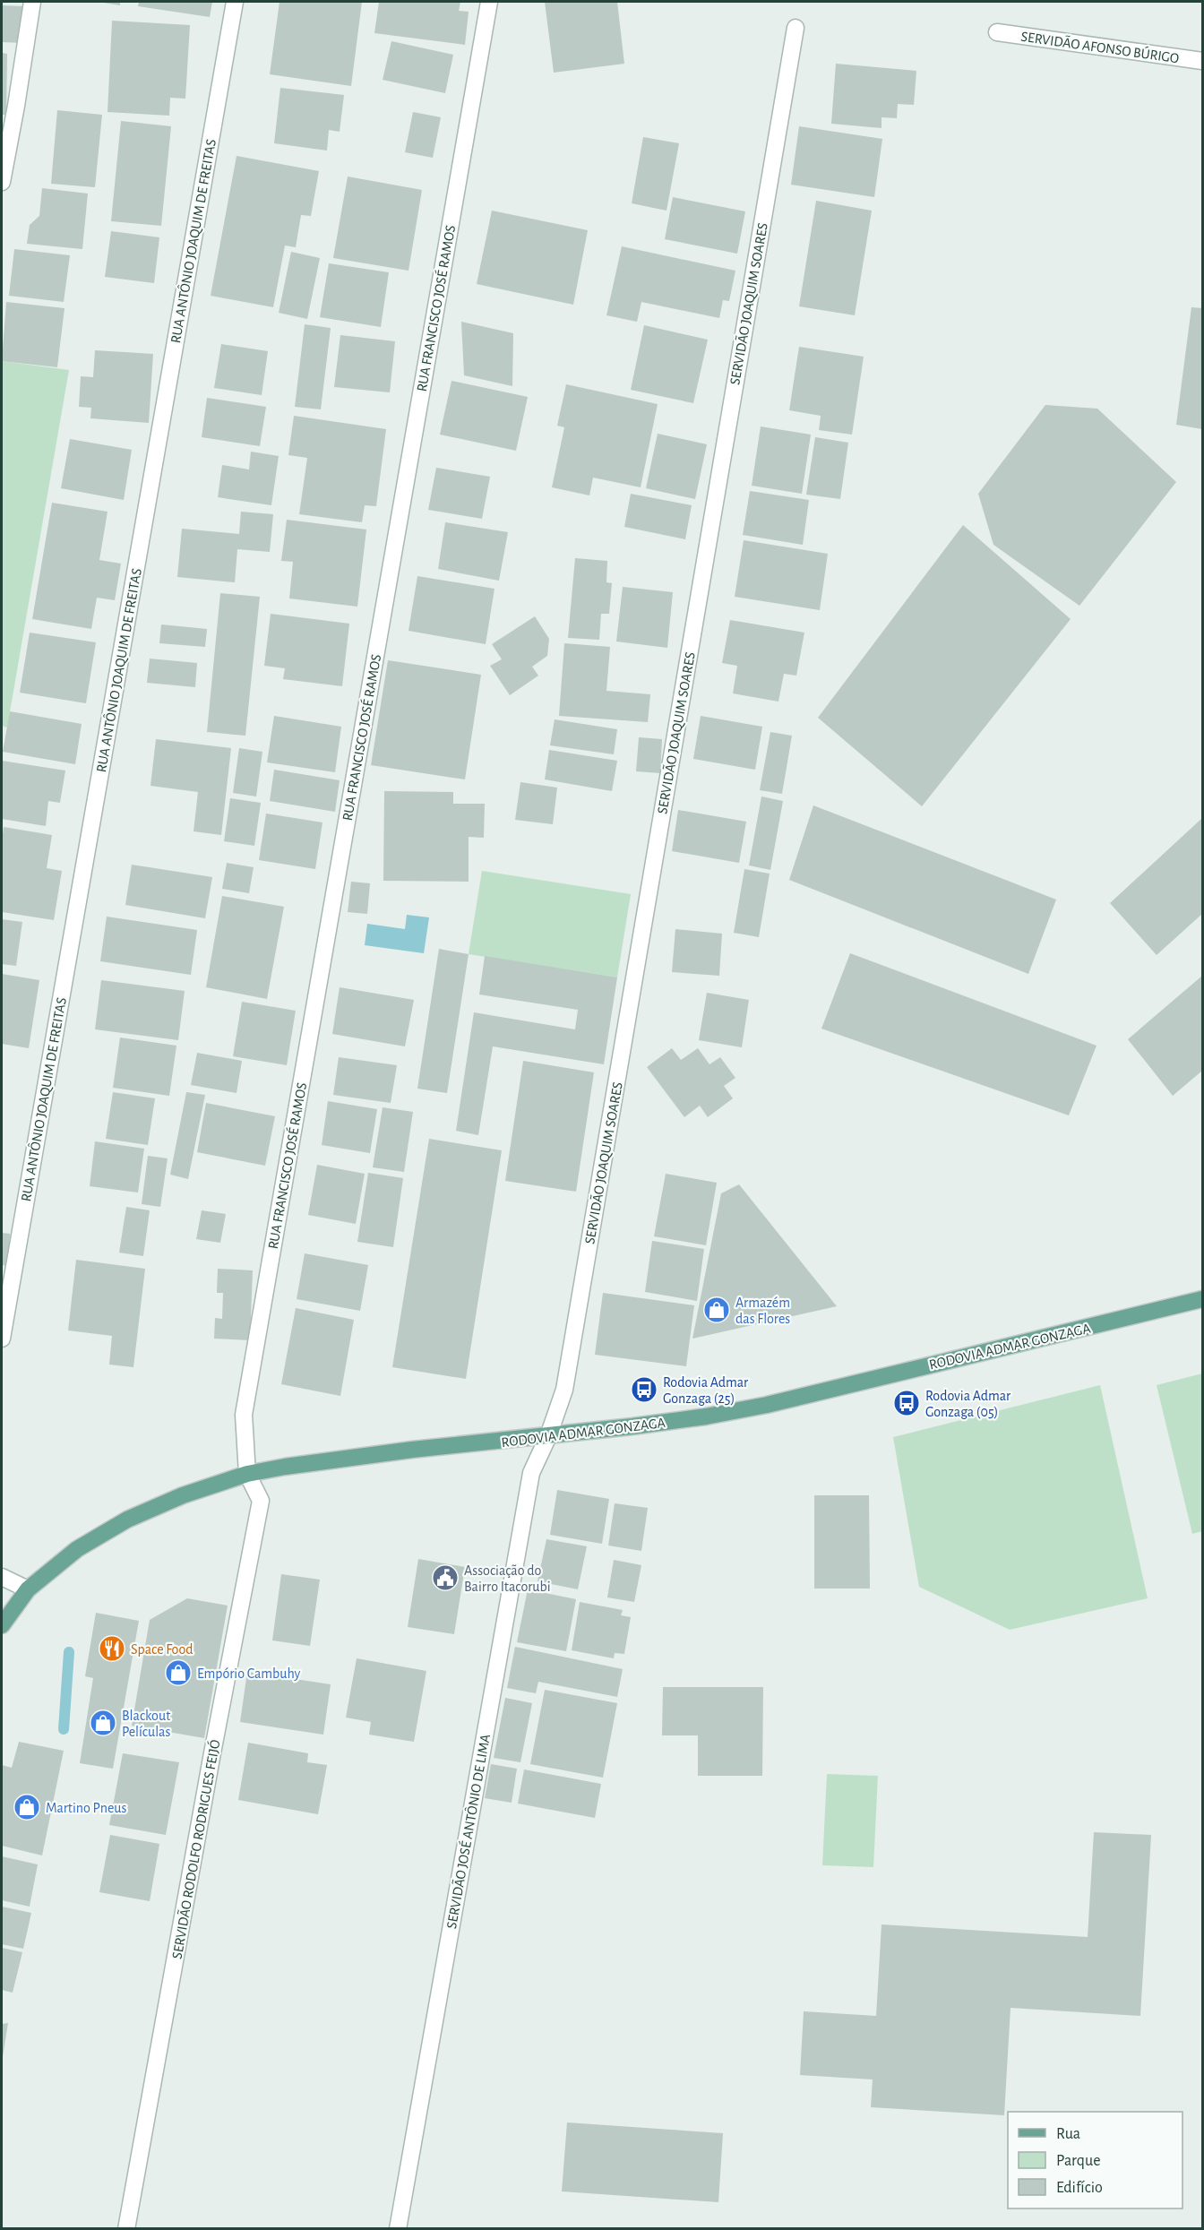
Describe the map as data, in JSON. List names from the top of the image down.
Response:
{
  "streets": {
    "main road": ["RODOVIA ADMAR GONZAGA"],
    "street": [
      "SERVIDÃO AFONSO BÚRIGO",
      "RUA ANTÔNIO JOAQUIM DE FREITAS",
      "SERVIDÃO JOAQUIM SOARES",
      "RUA FRANCISCO JOSÉ RAMOS",
      "SERVIDÃO JOSÉ ANTÔNIO DE LIMA",
      "SERVIDÃO RODOLFO RODRIGUES FEIJÓ"
    ]
  },
  "crossings": [
    ["SERVIDÃO JOAQUIM SOARES", "RODOVIA ADMAR GONZAGA"],
    ["SERVIDÃO JOAQUIM SOARES", "SERVIDÃO JOSÉ ANTÔNIO DE LIMA"],
    ["RUA FRANCISCO JOSÉ RAMOS", "RODOVIA ADMAR GONZAGA"],
    ["RUA FRANCISCO JOSÉ RAMOS", "SERVIDÃO RODOLFO RODRIGUES FEIJÓ"],
    ["RODOVIA ADMAR GONZAGA", "SERVIDÃO JOSÉ ANTÔNIO DE LIMA"],
    ["RODOVIA ADMAR GONZAGA", "SERVIDÃO RODOLFO RODRIGUES FEIJÓ"]
  ],
  "places": {
    "shop": [
      "Armazém das Flores",
      "Empório Cambuhy",
      "Blackout Películas",
      "Martino Pneus"
    ],
    "bus stop": ["Rodovia Admar Gonzaga (25)", "Rodovia Admar Gonzaga (05)"],
    "public building": ["Associação do Bairro Itacorubi"],
    "restaurant": ["Space Food"]
  },
  "legend": ["Rua", "Parque", "Edifício"]
}
